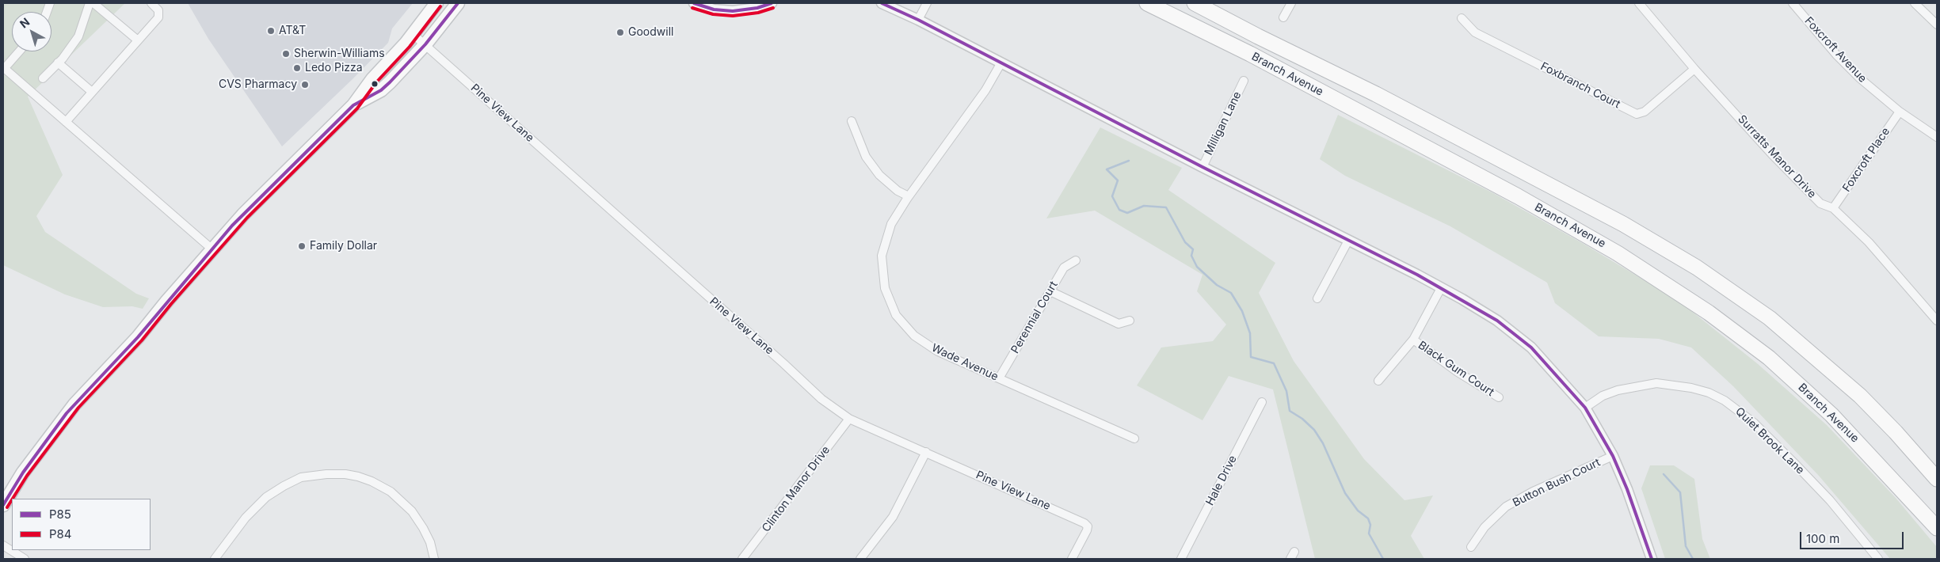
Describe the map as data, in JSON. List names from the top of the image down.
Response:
{
  "streets": {
    "highway": ["Branch Avenue"],
    "street": [
      "Foxcroft Avenue",
      "Foxbranch Court",
      "Pine View Lane",
      "Milligan Lane",
      "Surratts Manor Drive",
      "Foxcroft Place",
      "Perennial Court",
      "Wade Avenue",
      "Black Gum Court",
      "Quiet Brook Lane",
      "Hale Drive",
      "Button Bush Court",
      "Clinton Manor Drive"
    ]
  },
  "crossings": [
    ["Foxcroft Avenue", "Foxcroft Place"],
    ["Foxbranch Court", "Surratts Manor Drive"],
    ["Pine View Lane", "Clinton Manor Drive"],
    ["Surratts Manor Drive", "Foxcroft Place"],
    ["Perennial Court", "Wade Avenue"]
  ],
  "places": [
    "AT&T",
    "Goodwill",
    "Sherwin-Williams",
    "Ledo Pizza",
    "CVS Pharmacy",
    "Family Dollar"
  ],
  "lines": ["transit line P85", "transit line P84"],
  "legend": ["P85", "P84"],
  "scale_bar": "100 m",
  "north": "top left"
}
